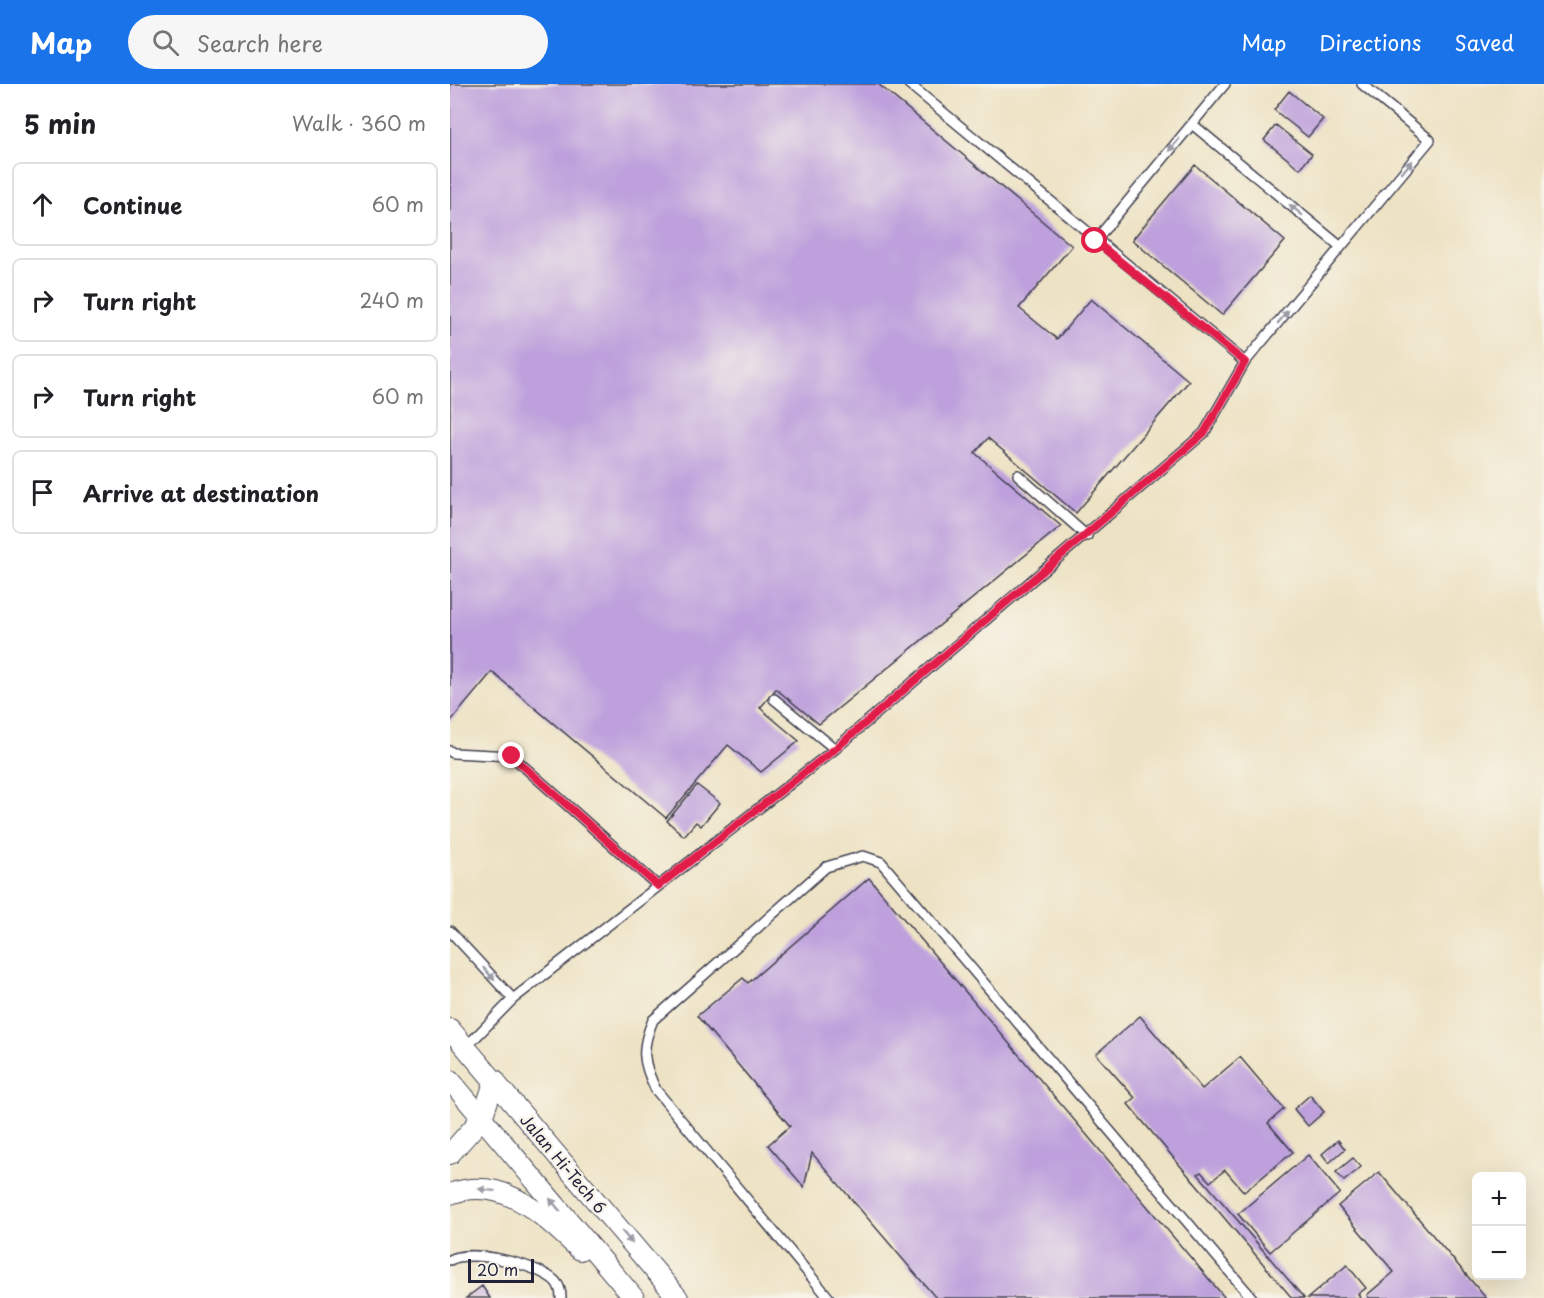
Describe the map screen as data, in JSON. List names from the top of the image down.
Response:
{
  "streets": {
    "street": ["Jalan Hi-Tech 6"]
  },
  "scale_bar": "20 m",
  "page": {
    "header": "Map",
    "search": "Search here",
    "nav": ["Map", "Directions", "Saved"],
    "heading": ["5 min", "Walk · 360 m"],
    "list": [
      ["Continue", "60 m"],
      ["Turn right", "240 m"],
      ["Turn right", "60 m"],
      "Arrive at destination"
    ],
    "map_buttons": ["+", "−"],
    "scale": "20 m"
  }
}
